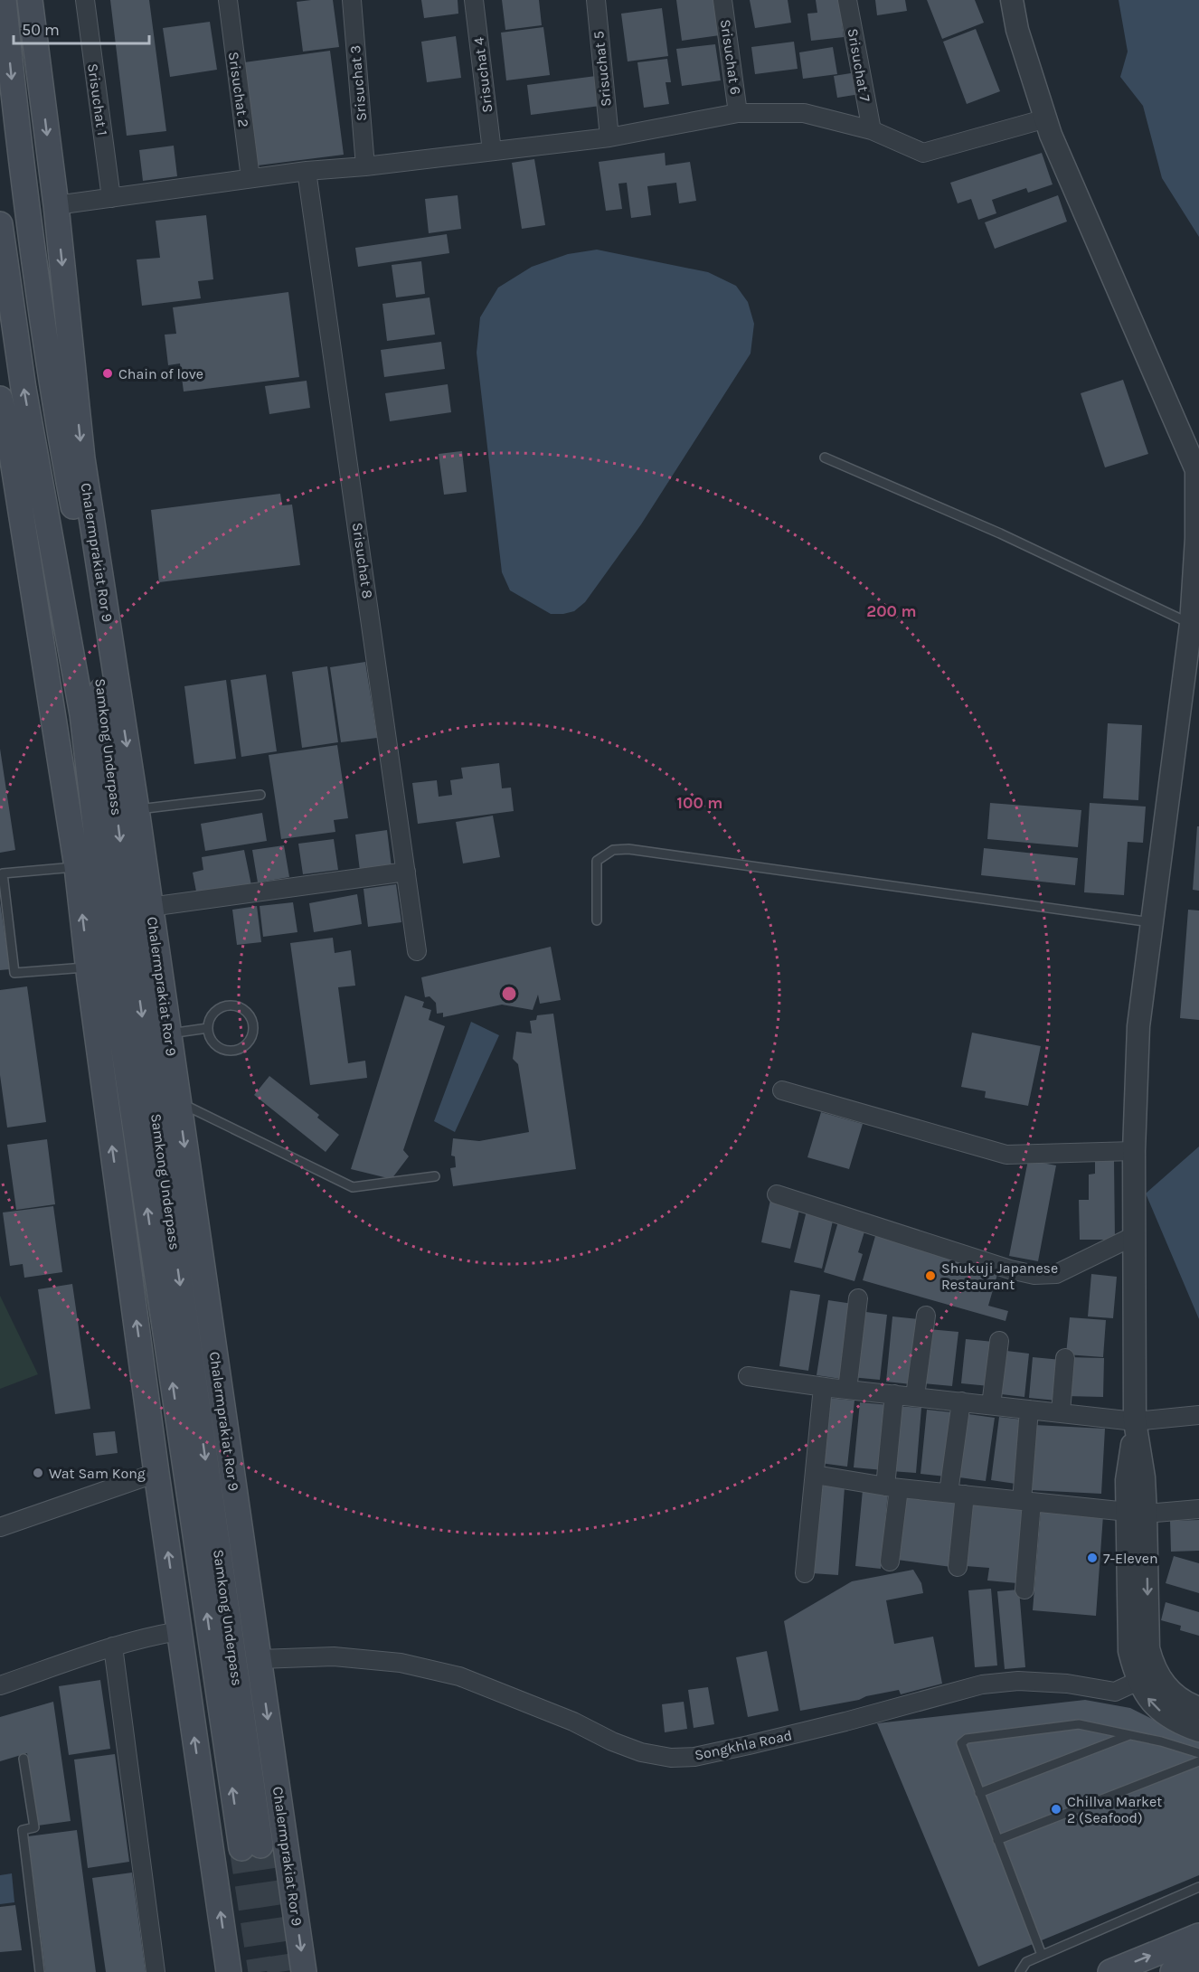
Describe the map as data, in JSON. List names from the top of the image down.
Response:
{
  "streets": {
    "main road": ["Chalermprakiat Ror 9", "Samkong Underpass"],
    "street": [
      "Srisuchat 6",
      "Srisuchat 7",
      "Srisuchat 5",
      "Srisuchat 4",
      "Srisuchat 3",
      "Srisuchat 2",
      "Srisuchat 1",
      "Srisuchat 8",
      "Songkhla Road"
    ]
  },
  "crossings": [
    ["Chalermprakiat Ror 9", "Samkong Underpass"],
    ["Chalermprakiat Ror 9", "Songkhla Road"]
  ],
  "places": [
    "Chain of love",
    "Shukuji Japanese Restaurant",
    "Wat Sam Kong",
    "7-Eleven",
    "Chillva Market 2 (Seafood)"
  ],
  "scale_bar": "50 m",
  "rings": ["200 m", "100 m"]
}
